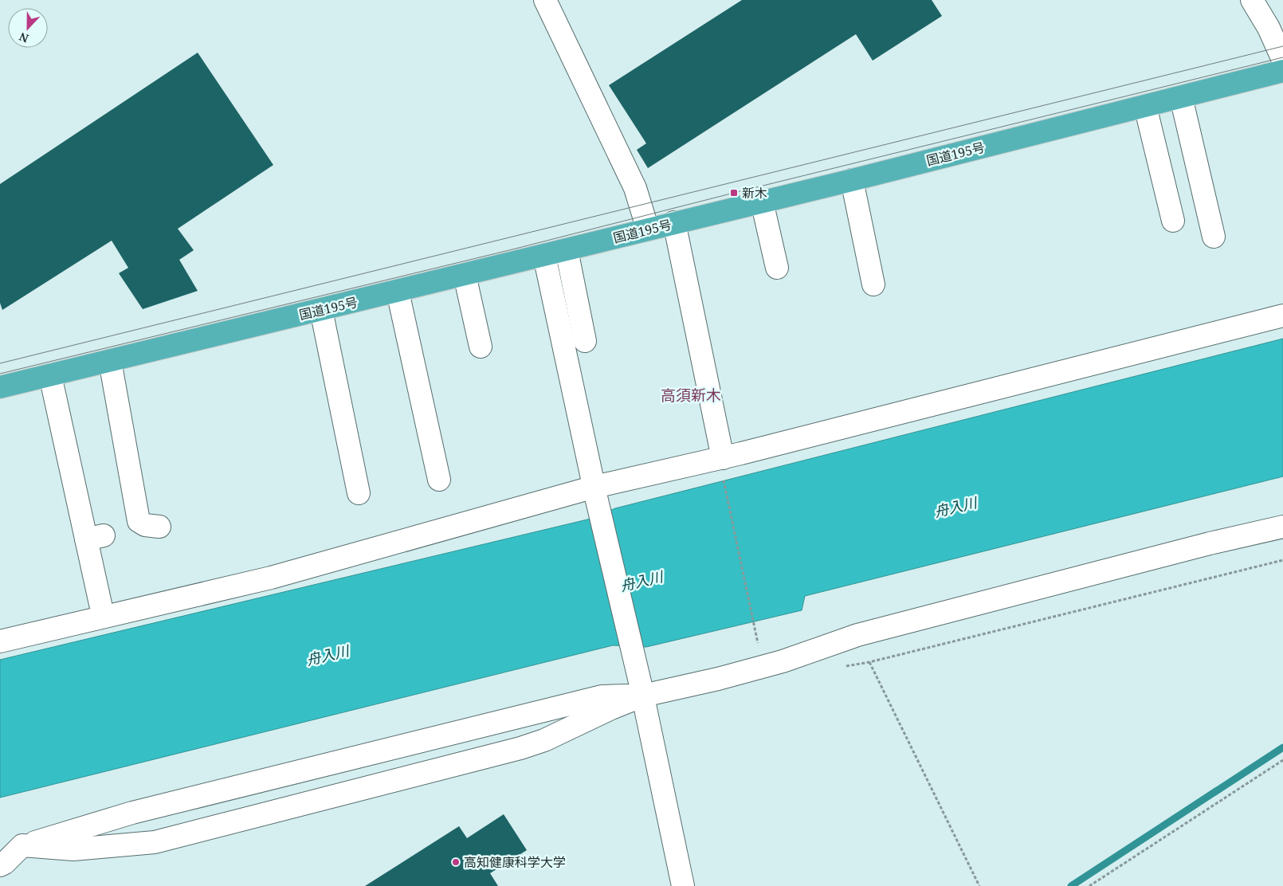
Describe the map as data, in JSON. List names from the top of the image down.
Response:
{
  "streets": {
    "highway": ["国道195号"]
  },
  "districts": ["高須新木"],
  "water": ["舟入川"],
  "places": {
    "transit": ["新木"],
    "other": ["高知健康科学大学"]
  },
  "north": "bottom"
}
